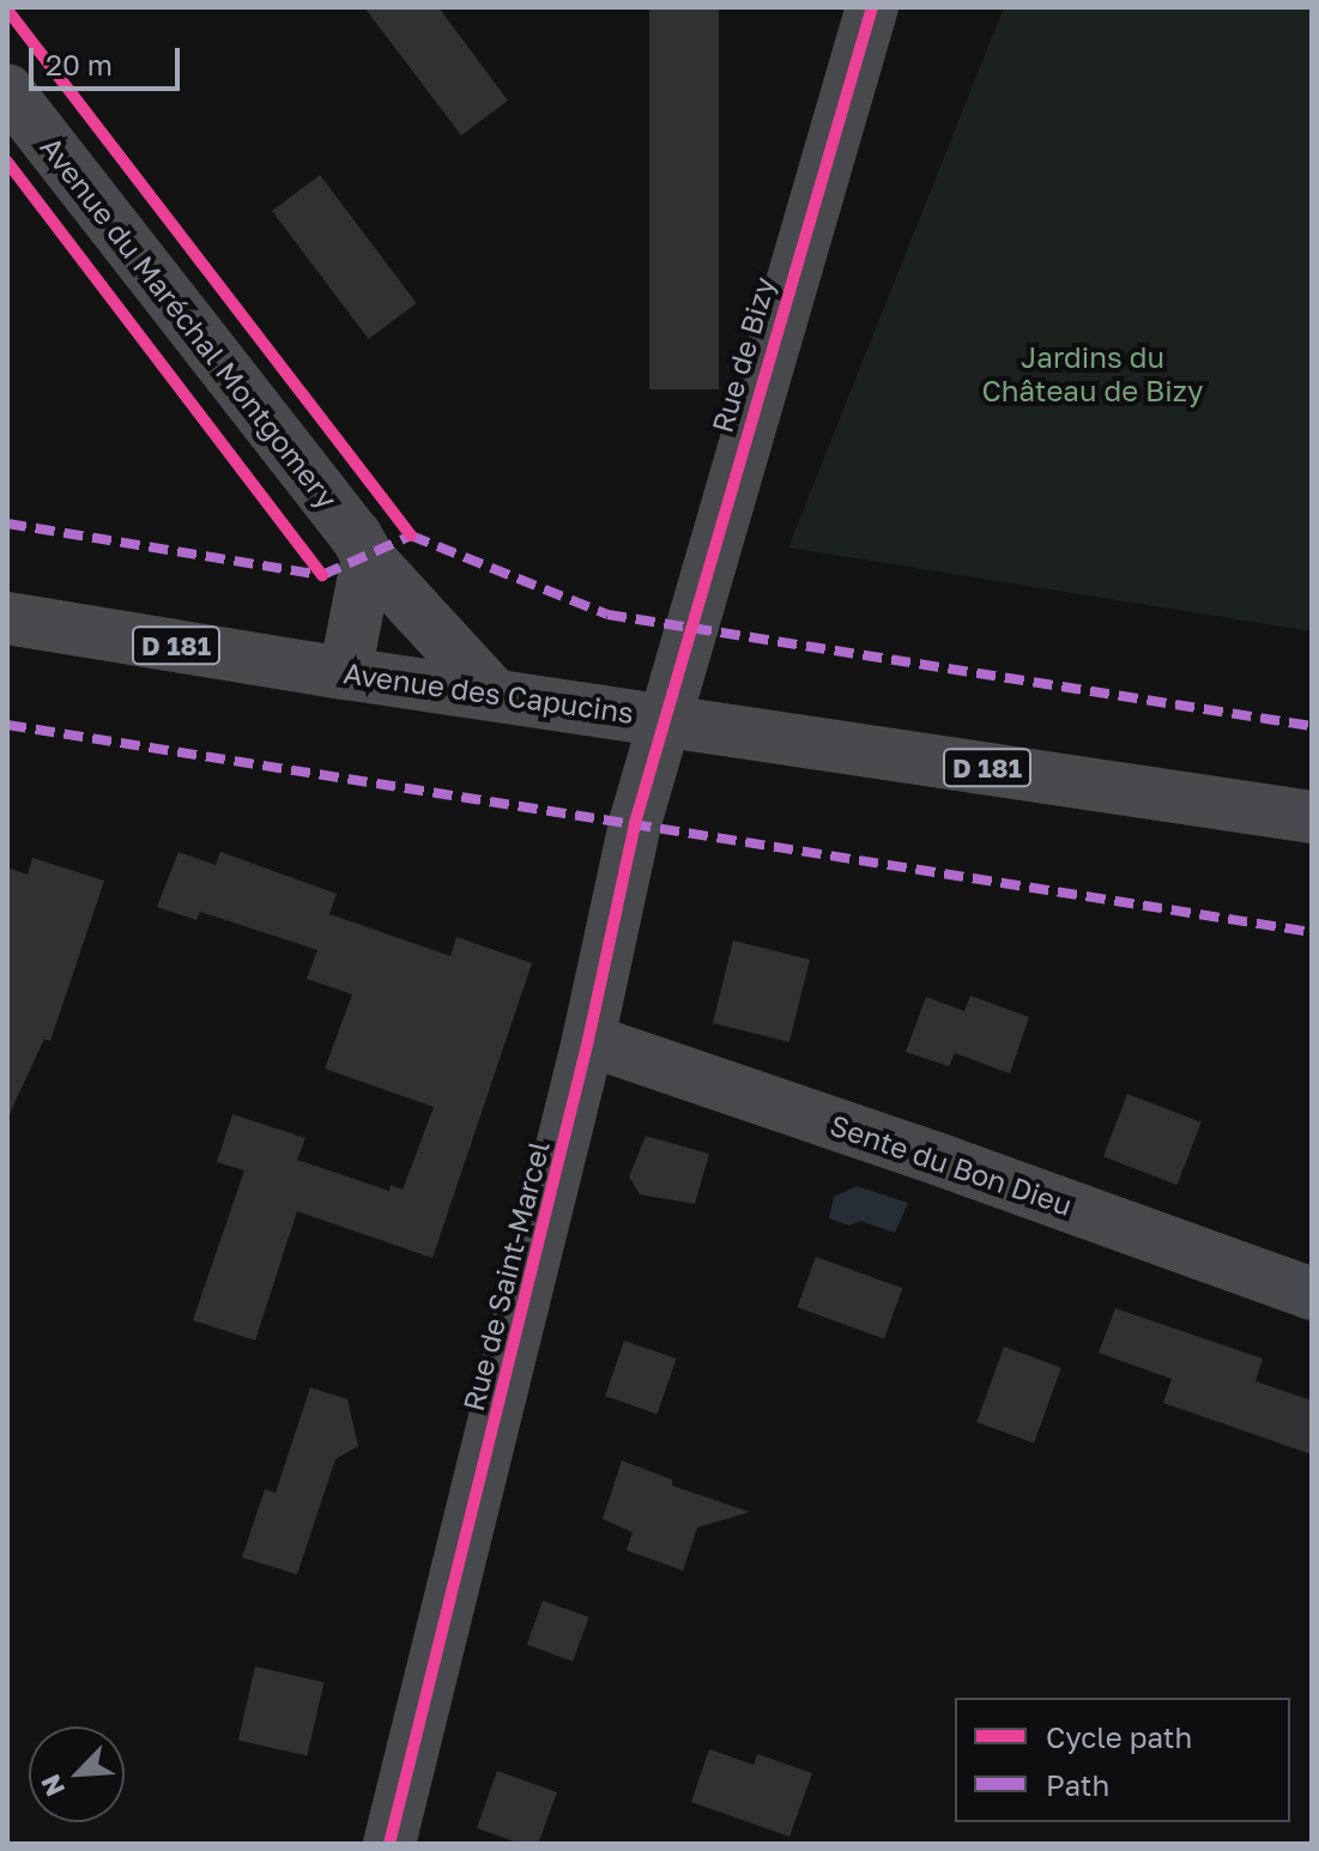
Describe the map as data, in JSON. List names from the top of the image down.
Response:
{
  "streets": {
    "main road": ["Avenue du Maréchal Montgomery", "D 181", "Avenue des Capucins"],
    "street": ["Rue de Bizy", "Sente du Bon Dieu", "Rue de Saint-Marcel"]
  },
  "crossings": [
    ["Avenue du Maréchal Montgomery", "Avenue des Capucins"],
    ["Rue de Bizy", "Avenue des Capucins"],
    ["Rue de Bizy", "Rue de Saint-Marcel"],
    ["Avenue des Capucins", "Rue de Saint-Marcel"],
    ["Sente du Bon Dieu", "Rue de Saint-Marcel"]
  ],
  "parks": ["Jardins du Château de Bizy"],
  "legend": ["Cycle path", "Path"],
  "scale_bar": "20 m",
  "north": "bottom left"
}
